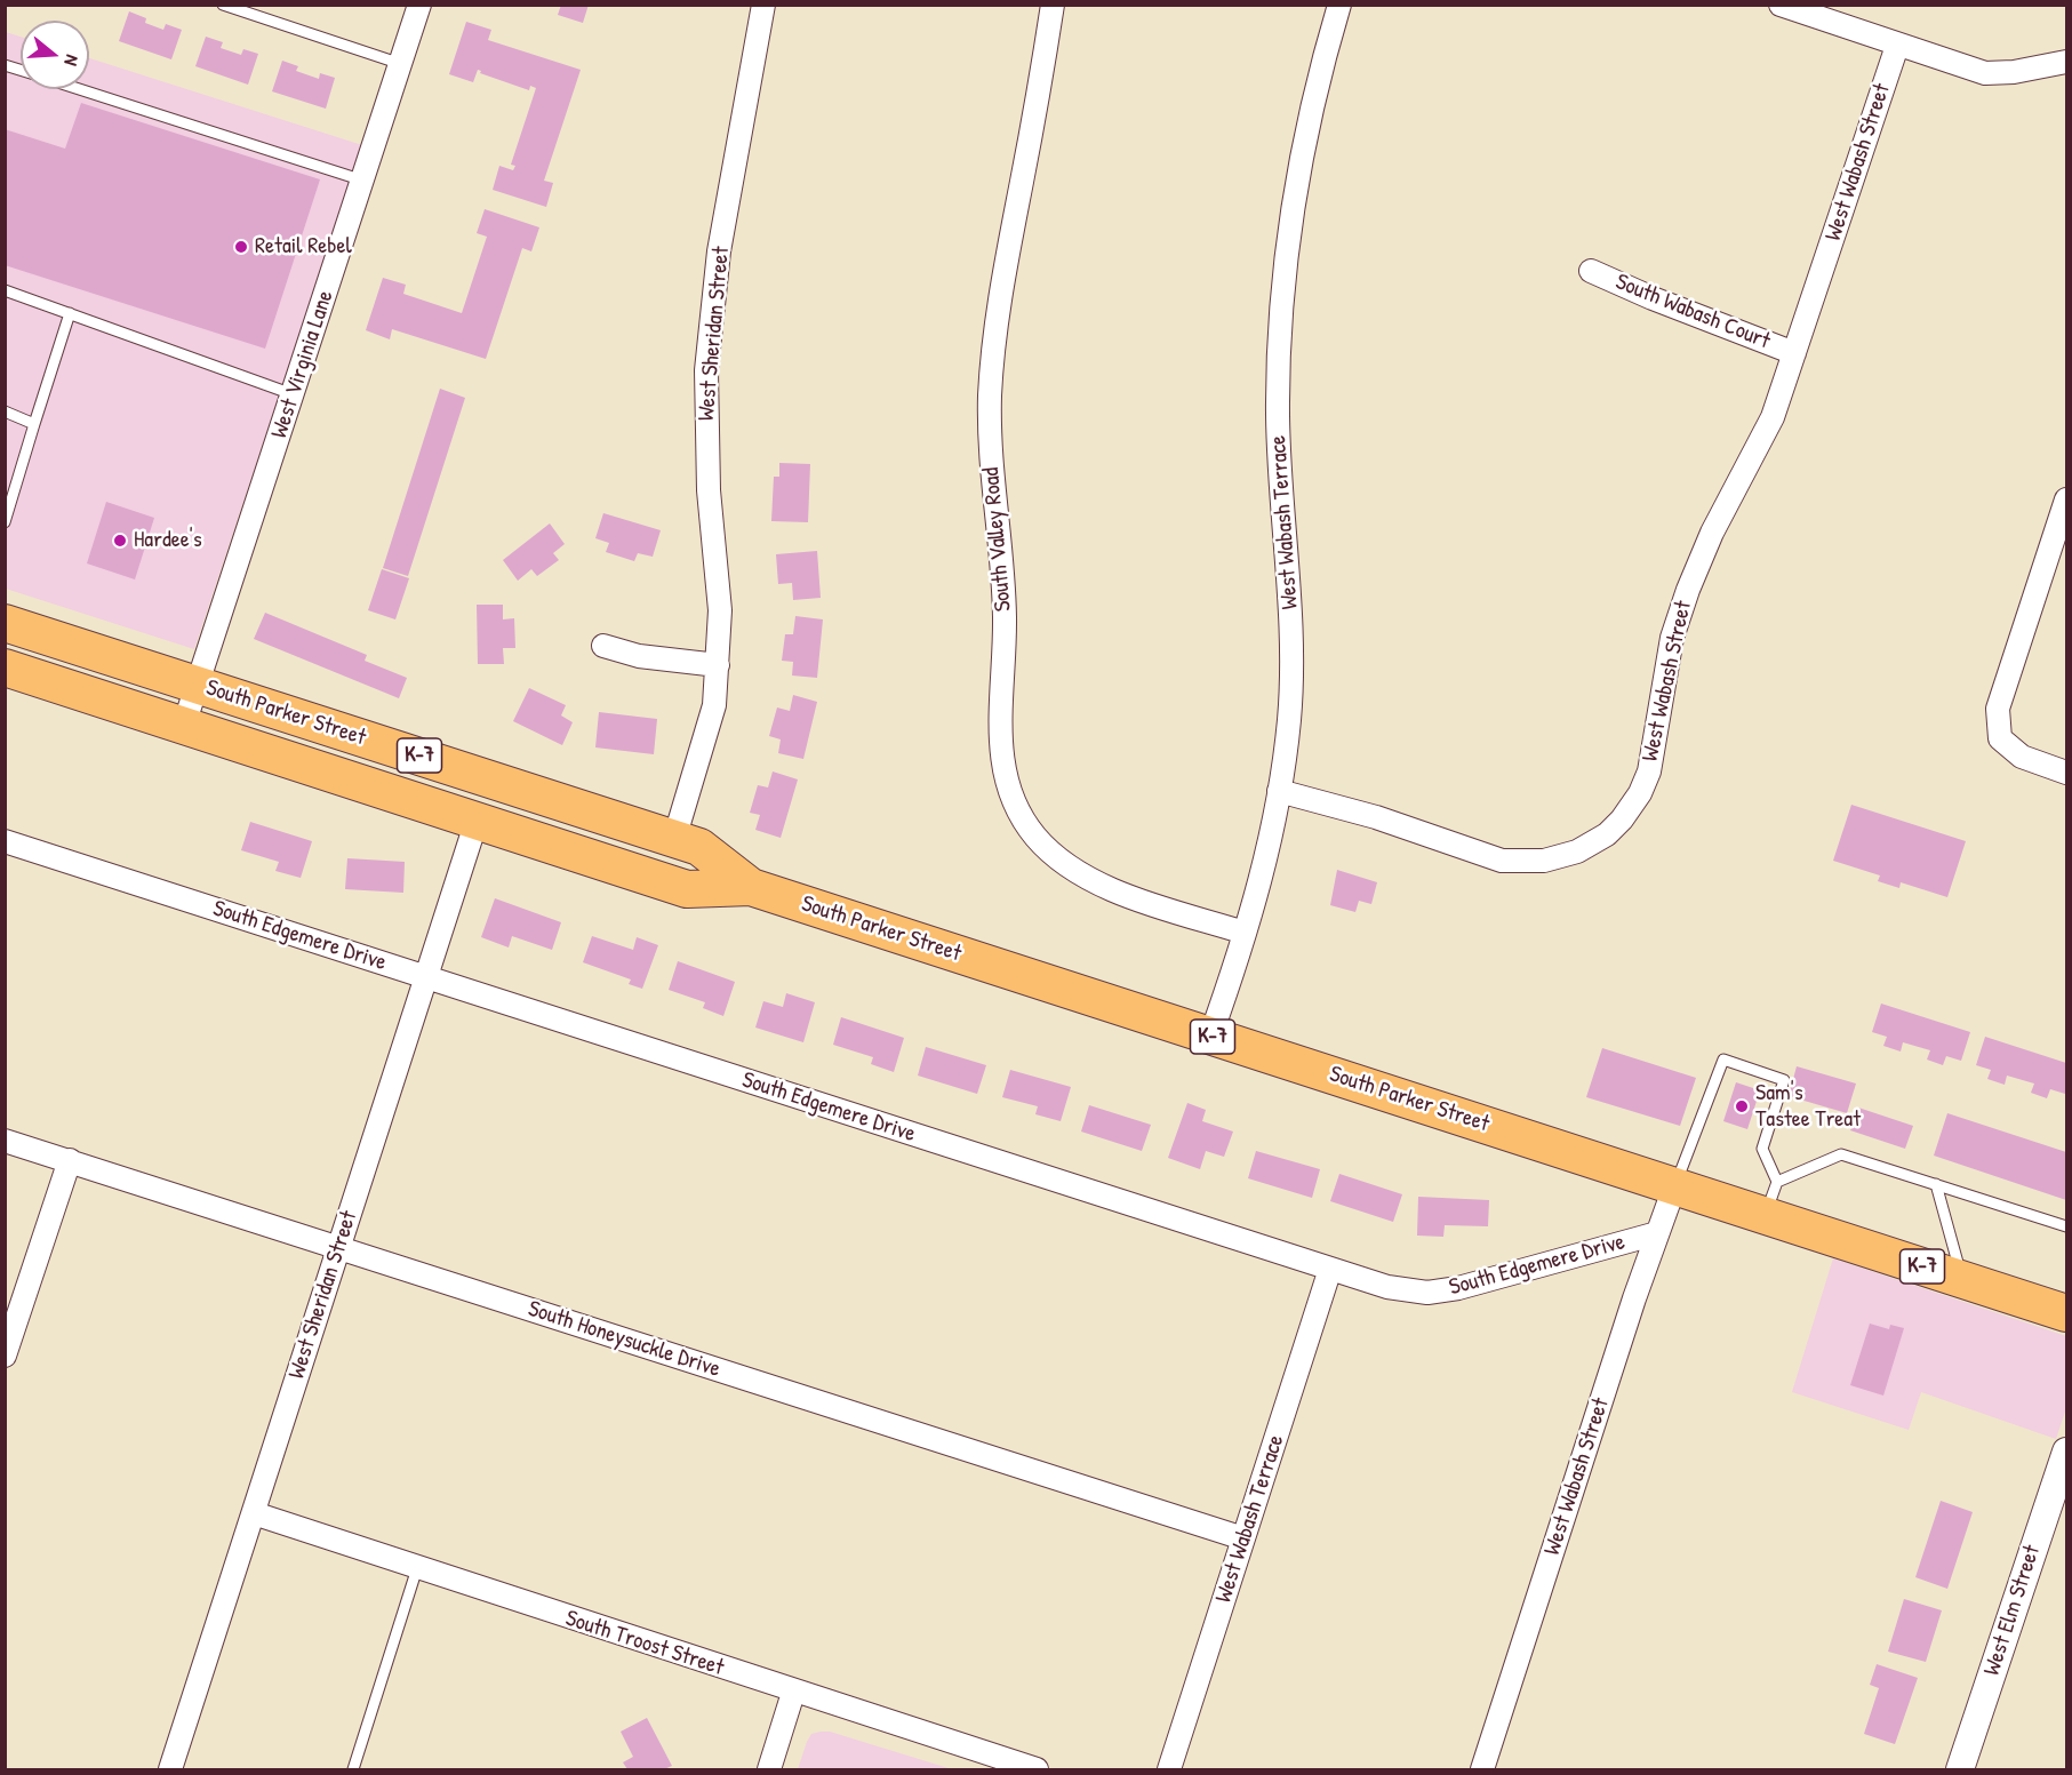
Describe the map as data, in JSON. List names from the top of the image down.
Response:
{
  "streets": {
    "highway": ["South Parker Street", "K-7"],
    "street": [
      "West Wabash Street",
      "South Wabash Court",
      "West Sheridan Street",
      "West Virginia Lane",
      "West Wabash Terrace",
      "South Valley Road",
      "South Edgemere Drive",
      "South Honeysuckle Drive",
      "West Elm Street",
      "South Troost Street"
    ]
  },
  "crossings": [
    ["West Wabash Street", "South Wabash Court"],
    ["West Wabash Street", "West Wabash Terrace"],
    ["West Wabash Street", "South Parker Street"],
    ["West Wabash Street", "South Edgemere Drive"],
    ["West Sheridan Street", "South Parker Street"],
    ["West Sheridan Street", "South Edgemere Drive"],
    ["West Sheridan Street", "South Honeysuckle Drive"],
    ["West Sheridan Street", "South Troost Street"],
    ["West Virginia Lane", "South Parker Street"],
    ["West Wabash Terrace", "South Valley Road"],
    ["West Wabash Terrace", "South Parker Street"],
    ["West Wabash Terrace", "South Edgemere Drive"],
    ["West Wabash Terrace", "South Honeysuckle Drive"]
  ],
  "places": ["Retail Rebel", "Hardee's", "Sam's Tastee Treat"],
  "north": "right"
}
